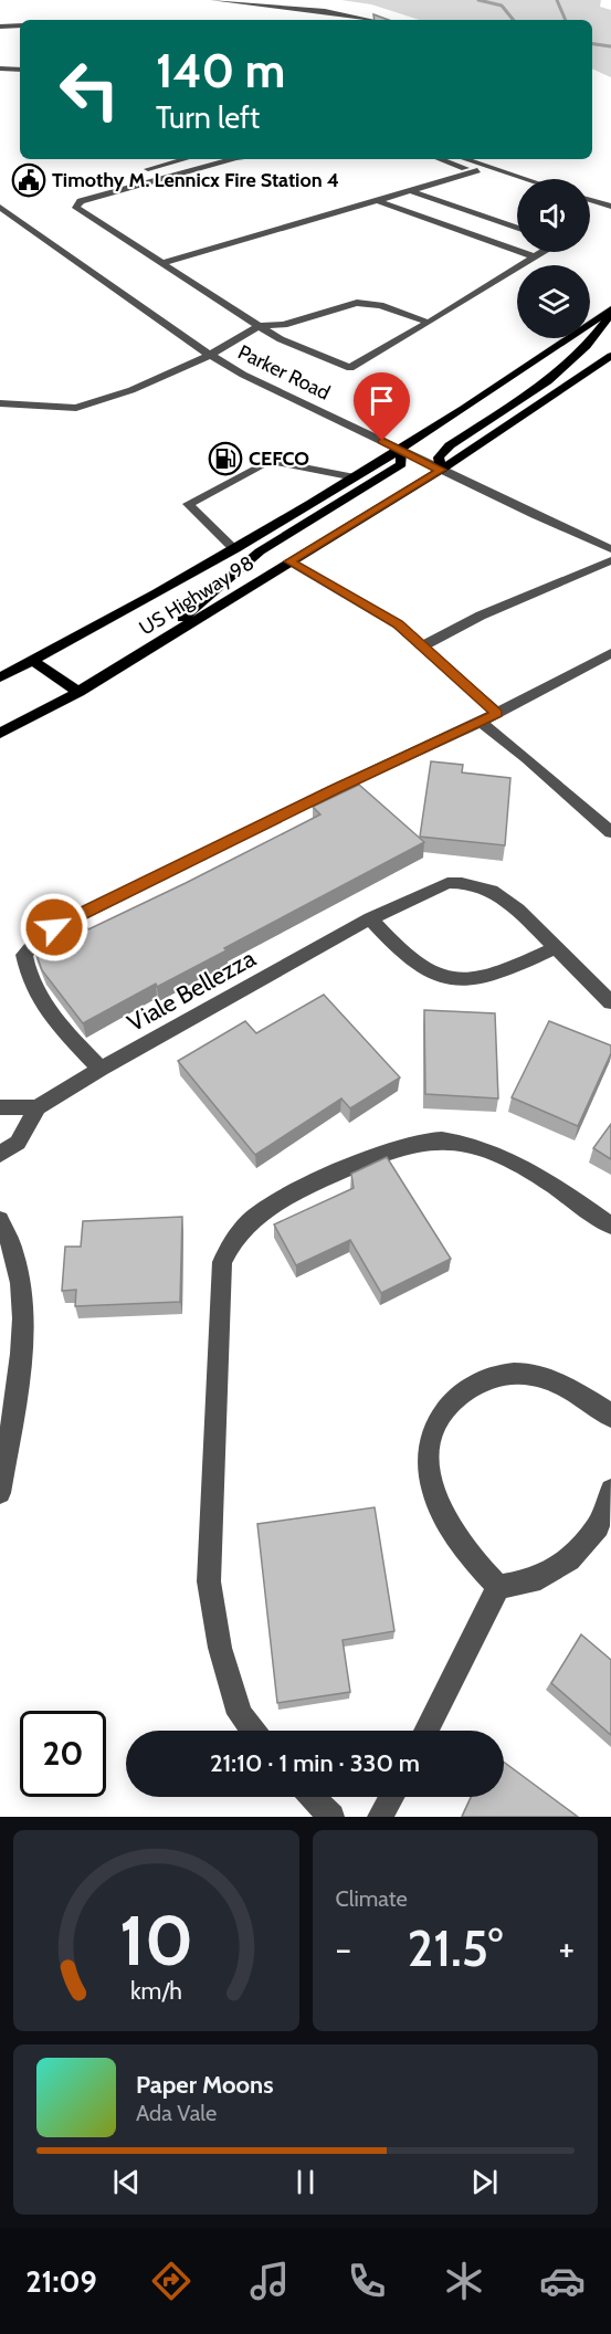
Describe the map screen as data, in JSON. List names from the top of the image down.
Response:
{
  "streets": {
    "main road": ["US Highway 98"],
    "street": ["Parker Road", "Viale Bellezza"]
  },
  "crossings": [
    ["Parker Road", "US Highway 98"]
  ],
  "places": {
    "public building": ["Timothy M. Lennicx Fire Station 4"],
    "fuel station": ["CEFCO"]
  },
  "page": {
    "turn": ["140 m", "Turn left"],
    "limit": "20",
    "trip": "21:10 · 1 min · 330 m",
    "tile": "Climate",
    "heat": ["−", "21.5°", "+"],
    "song": ["Paper Moons", "Ada Vale"],
    "tabs": "21:09",
    "gauge": ["10", "km/h"]
  }
}
